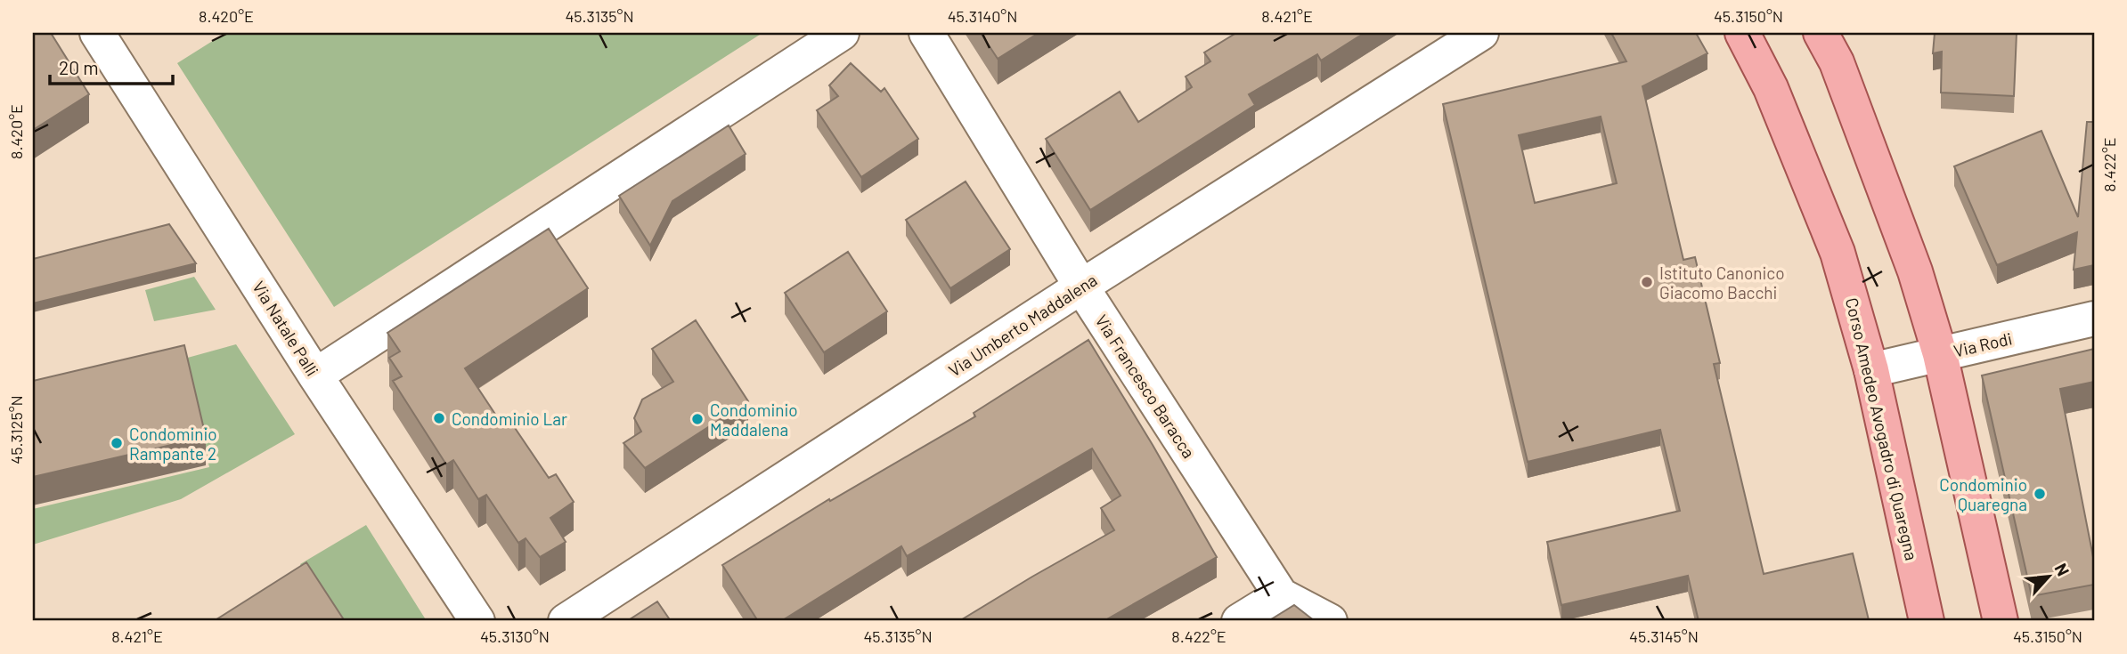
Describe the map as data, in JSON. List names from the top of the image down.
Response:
{
  "streets": {
    "main road": ["Corso Amedeo Avogadro di Quaregna"],
    "street": [
      "Via Umberto Maddalena",
      "Via Natale Palli",
      "Via Rodi",
      "Via Francesco Baracca"
    ]
  },
  "crossings": [
    ["Via Umberto Maddalena", "Via Francesco Baracca"],
    ["Via Rodi", "Corso Amedeo Avogadro di Quaregna"]
  ],
  "places": [
    "Istituto Canonico Giacomo Bacchi",
    "Condominio Lar",
    "Condominio Maddalena",
    "Condominio Rampante 2",
    "Condominio Quaregna"
  ],
  "scale_bar": "20 m",
  "north": "top right",
  "coordinates": [
    "8.420°E",
    "45.3135°N",
    "45.3140°N",
    "8.421°E",
    "45.3150°N",
    "8.422°E",
    "45.3125°N",
    "45.3130°N",
    "45.3145°N"
  ]
}
